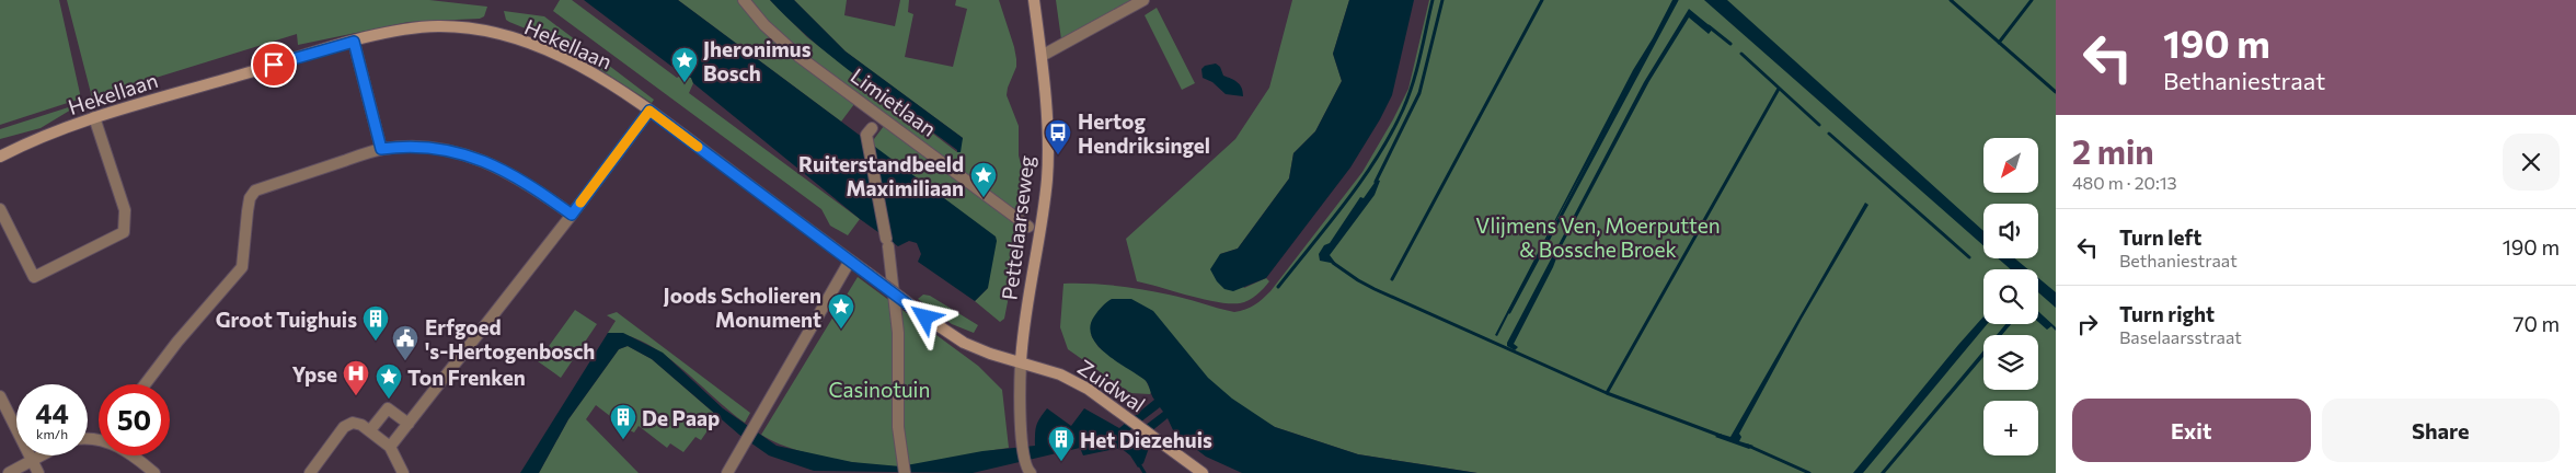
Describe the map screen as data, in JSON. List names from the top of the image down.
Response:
{
  "streets": {
    "main road": ["Hekellaan", "Pettelaarseweg", "Zuidwal"],
    "street": ["Limietlaan"]
  },
  "crossings": [
    ["Hekellaan", "Pettelaarseweg"],
    ["Hekellaan", "Zuidwal"],
    ["Pettelaarseweg", "Zuidwal"]
  ],
  "parks": ["Vlijmens Ven, Moerputten & Bossche Broek", "Casinotuin"],
  "places": {
    "place": [
      "Jheronimus Bosch",
      "Ruiterstandbeeld Maximiliaan",
      "Joods Scholieren Monument",
      "Ton Frenken"
    ],
    "bus stop": ["Hertog Hendriksingel"],
    "building": ["Groot Tuighuis", "De Paap", "Het Diezehuis"],
    "public building": ["Erfgoed 's-Hertogenbosch"],
    "hospital": ["Ypse"]
  },
  "north": "bottom left",
  "page": {
    "turn": ["190 m", "Bethaniestraat"],
    "heading": ["2 min", "480 m · 20:13"],
    "map_buttons": "+",
    "list": [
      {
        "name": "Turn left",
        "note": "Bethaniestraat",
        "value": "190 m"
      },
      {
        "name": "Turn right",
        "note": "Baselaarsstraat",
        "value": "70 m"
      }
    ],
    "speed": "44 km/h",
    "limit": "50",
    "buttons": ["Exit", "Share"]
  }
}
